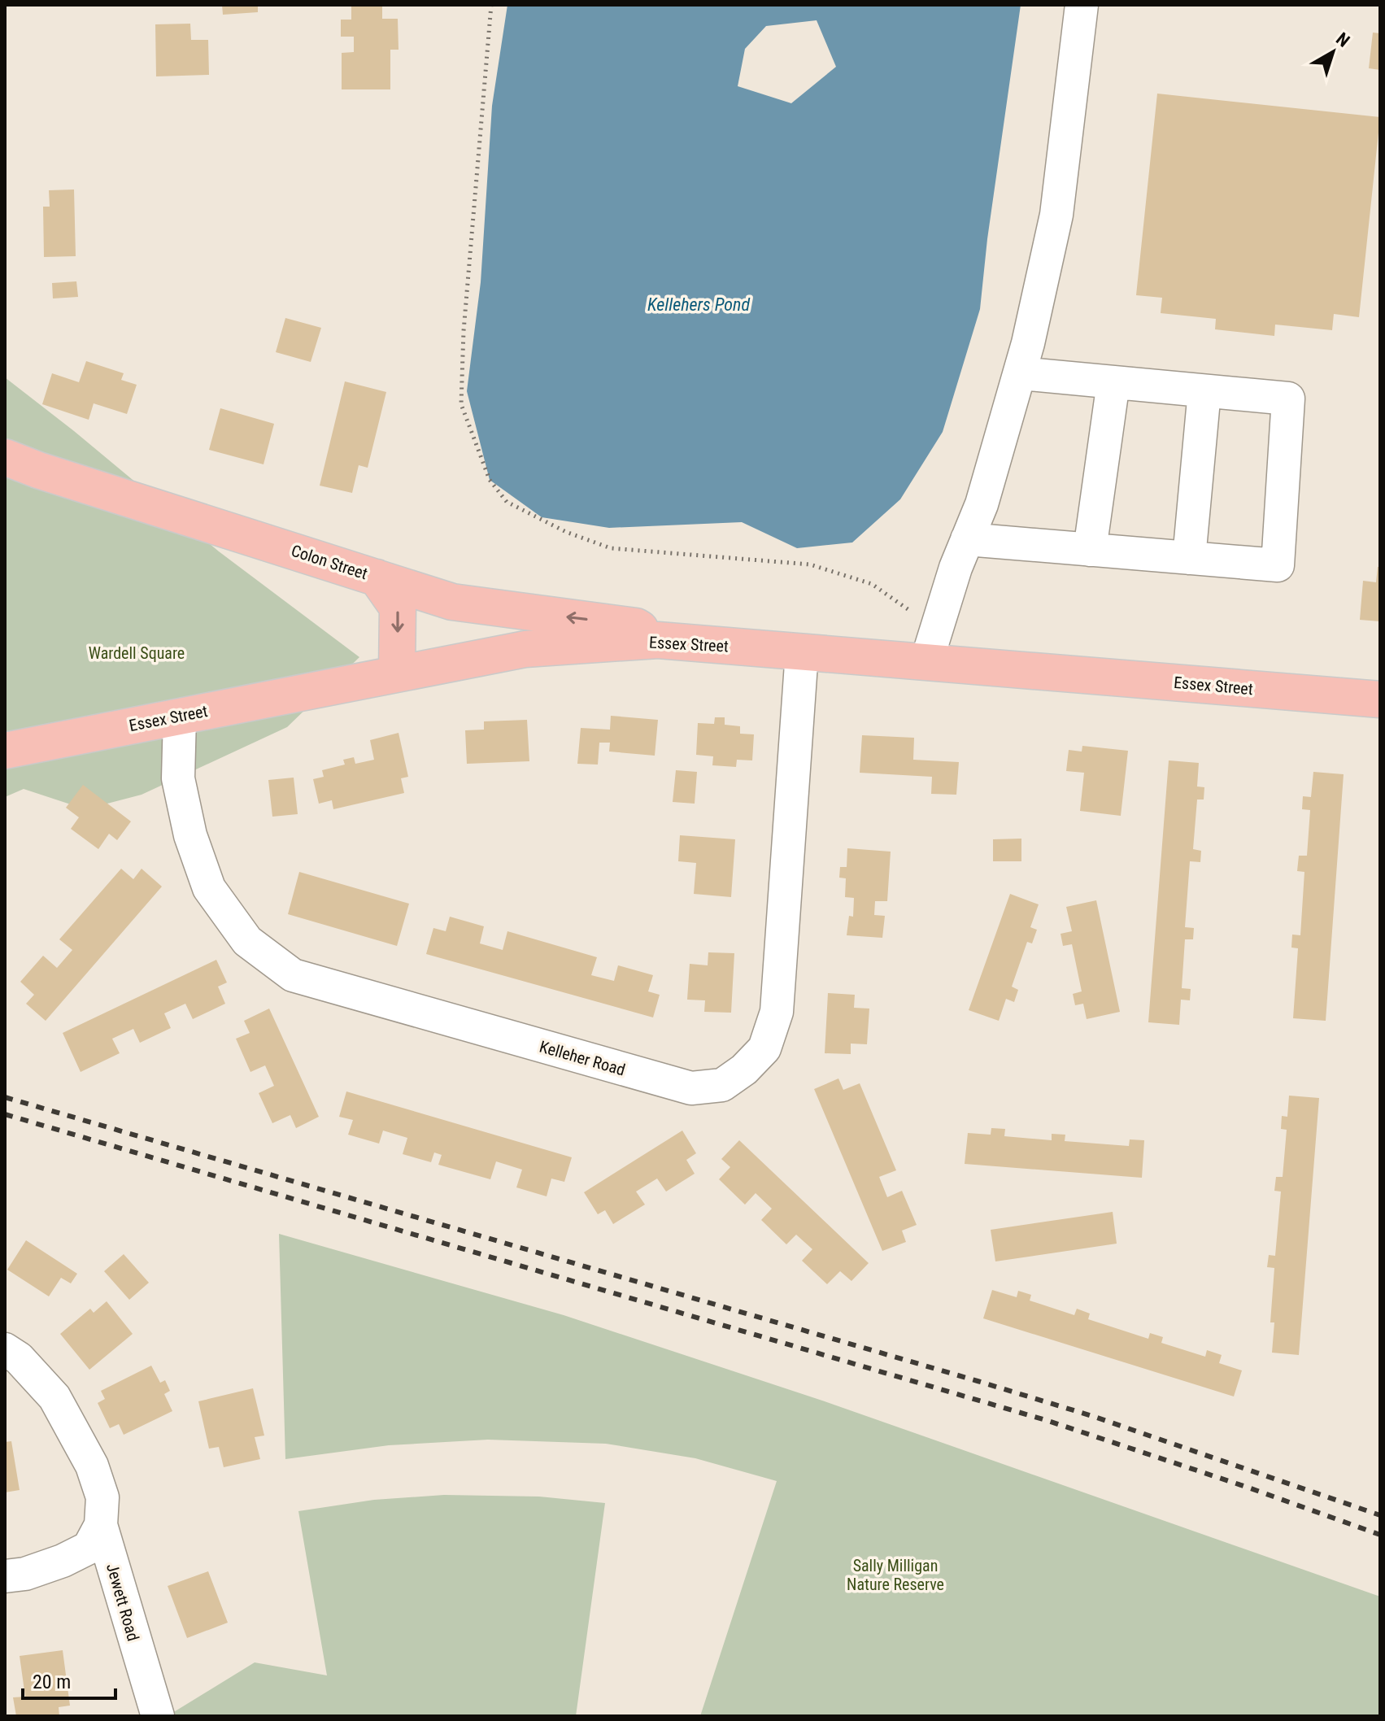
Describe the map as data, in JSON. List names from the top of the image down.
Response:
{
  "streets": {
    "main road": ["Colon Street", "Essex Street"],
    "street": ["Kelleher Road", "Jewett Road"]
  },
  "crossings": [
    ["Colon Street", "Essex Street"],
    ["Essex Street", "Kelleher Road"]
  ],
  "one_way": ["Colon Street"],
  "water": ["Kellehers Pond"],
  "parks": ["Wardell Square", "Sally Milligan Nature Reserve"],
  "scale_bar": "20 m",
  "north": "top right"
}
